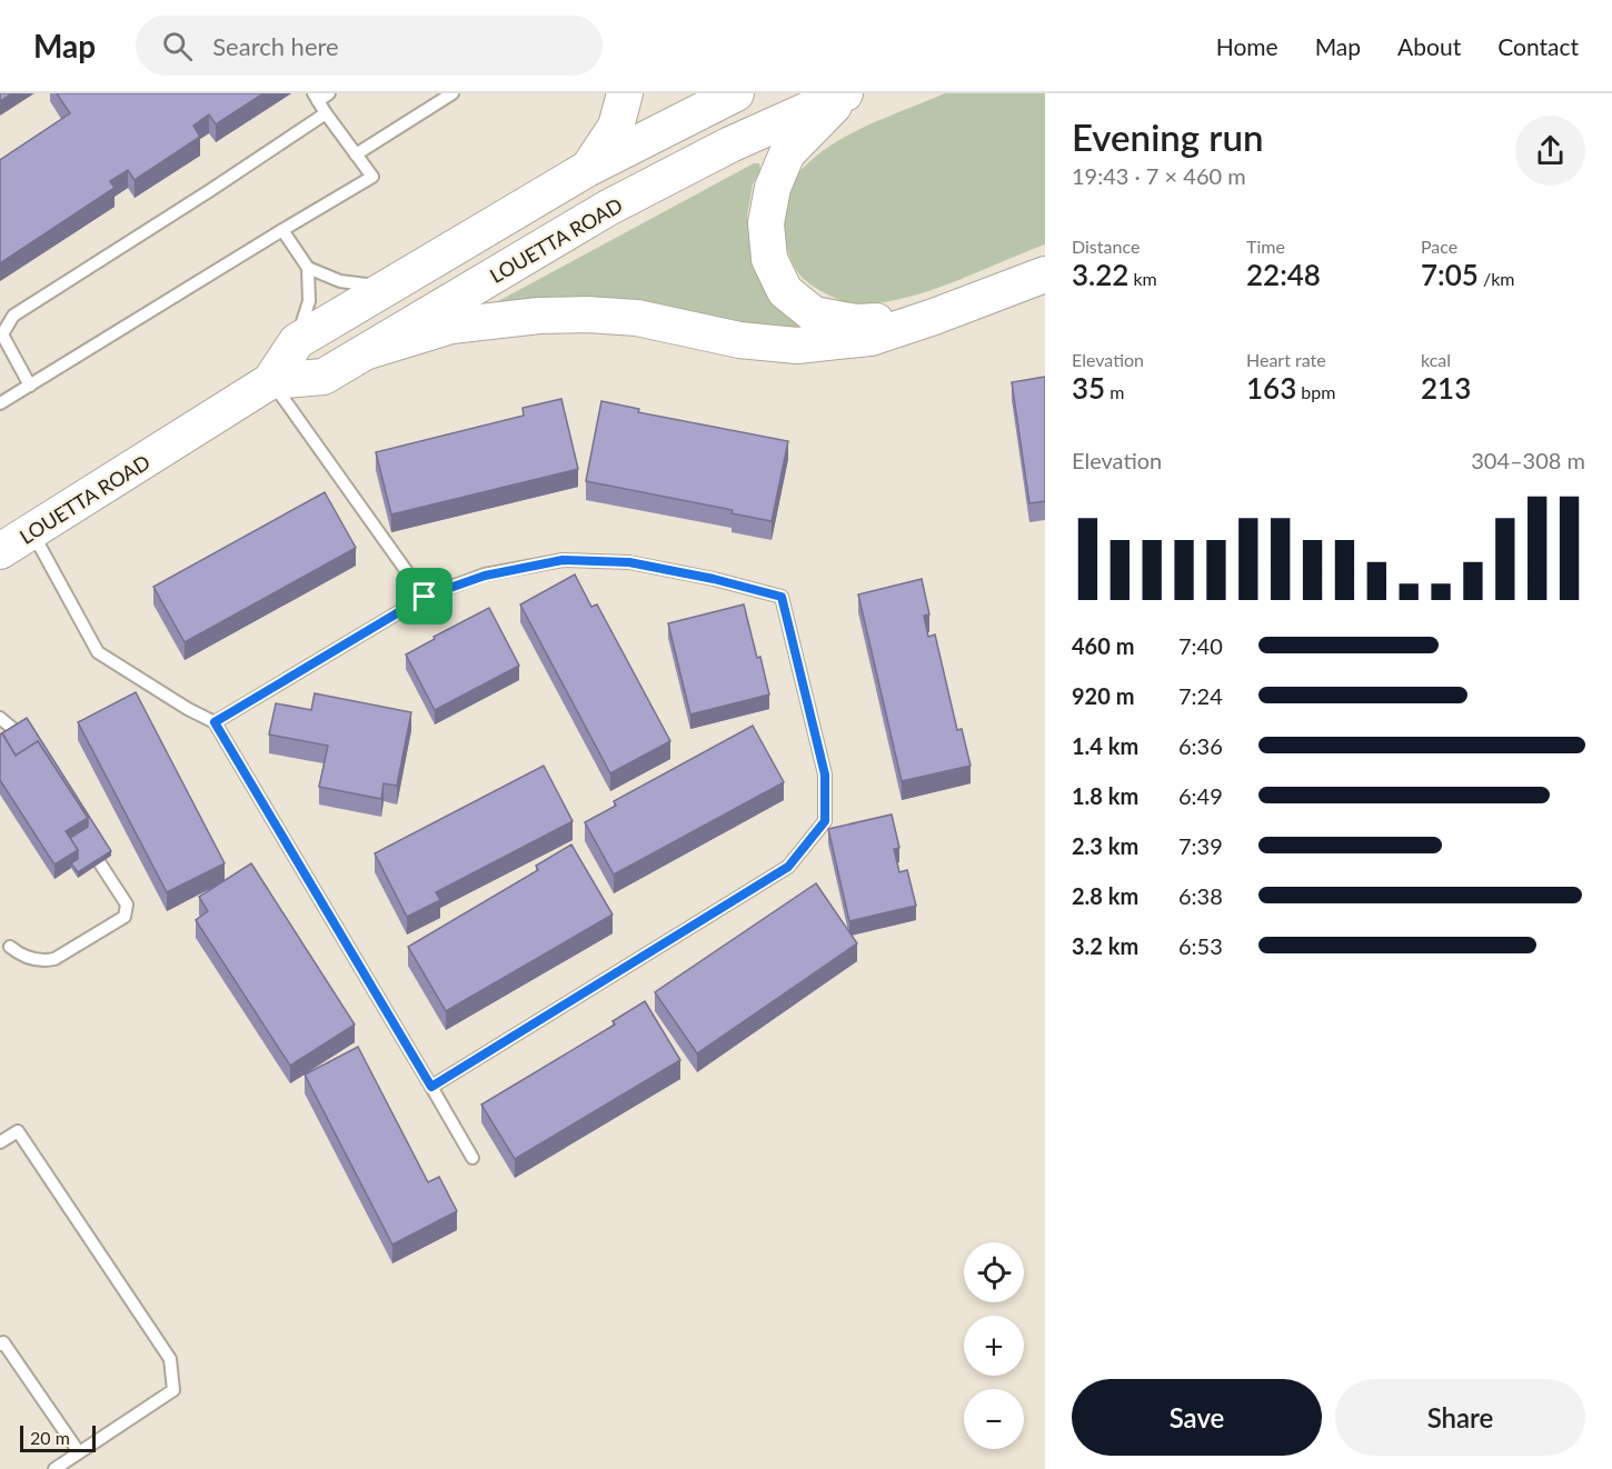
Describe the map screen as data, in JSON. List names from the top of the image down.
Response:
{
  "streets": {
    "main road": ["LOUETTA ROAD"]
  },
  "scale_bar": "20 m",
  "page": {
    "header": "Map",
    "search": "Search here",
    "nav": [
      "Home",
      "Map",
      "About",
      "Contact"
    ],
    "heading": ["Evening run", "19:43 · 7 × 460 m"],
    "stats": [
      ["Distance", "3.22 km"],
      ["Time", "22:48"],
      ["Pace", "7:05 /km"],
      ["Elevation", "35 m"],
      ["Heart rate", "163 bpm"],
      ["kcal", "213"]
    ],
    "chart": ["Elevation", "304–308 m"],
    "list": [
      {
        "name": "460 m",
        "note": "7:40"
      },
      {
        "name": "920 m",
        "note": "7:24"
      },
      {
        "name": "1.4 km",
        "note": "6:36"
      },
      {
        "name": "1.8 km",
        "note": "6:49"
      },
      {
        "name": "2.3 km",
        "note": "7:39"
      },
      {
        "name": "2.8 km",
        "note": "6:38"
      },
      {
        "name": "3.2 km",
        "note": "6:53"
      }
    ],
    "map_buttons": ["+", "−"],
    "buttons": ["Save", "Share"],
    "scale": "20 m"
  }
}
